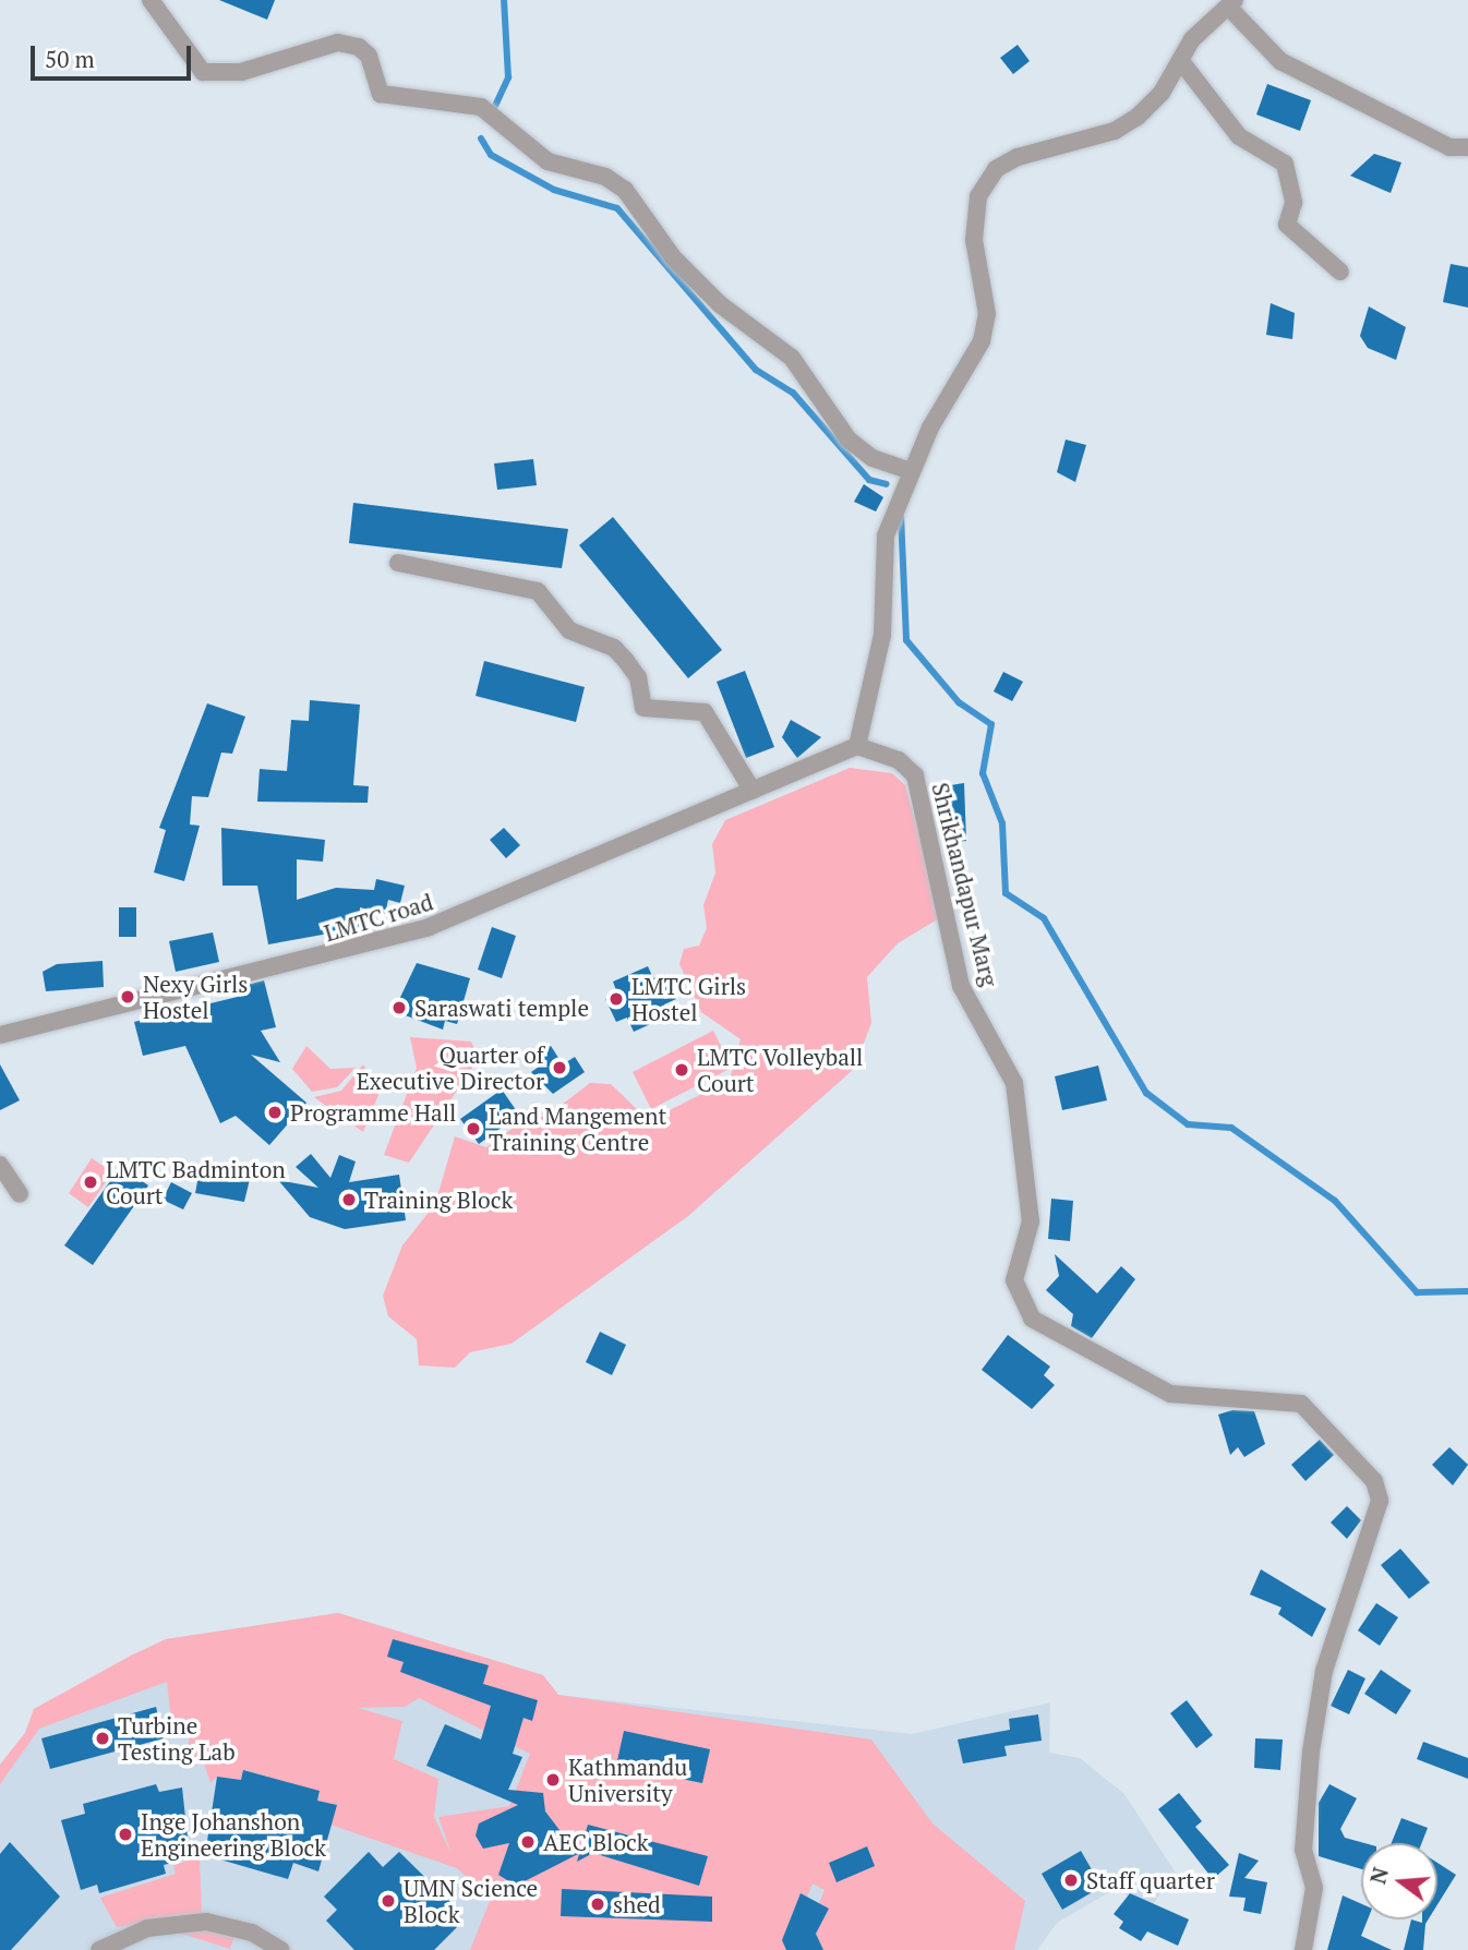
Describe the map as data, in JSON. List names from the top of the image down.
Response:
{
  "streets": {
    "street": ["Shrikhandapur Marg", "LMTC road"]
  },
  "crossings": [
    ["Shrikhandapur Marg", "LMTC road"]
  ],
  "places": [
    "Nexy Girls Hostel",
    "LMTC Girls Hostel",
    "Saraswati temple",
    "Quarter of Executive Director",
    "LMTC Volleyball Court",
    "Programme Hall",
    "Land Mangement Training Centre",
    "LMTC Badminton Court",
    "Training Block",
    "Turbine Testing Lab",
    "Kathmandu University",
    "Inge Johanshon Engineering Block",
    "AEC Block",
    "Staff quarter",
    "UMN Science Block",
    "shed"
  ],
  "scale_bar": "50 m",
  "north": "left"
}
